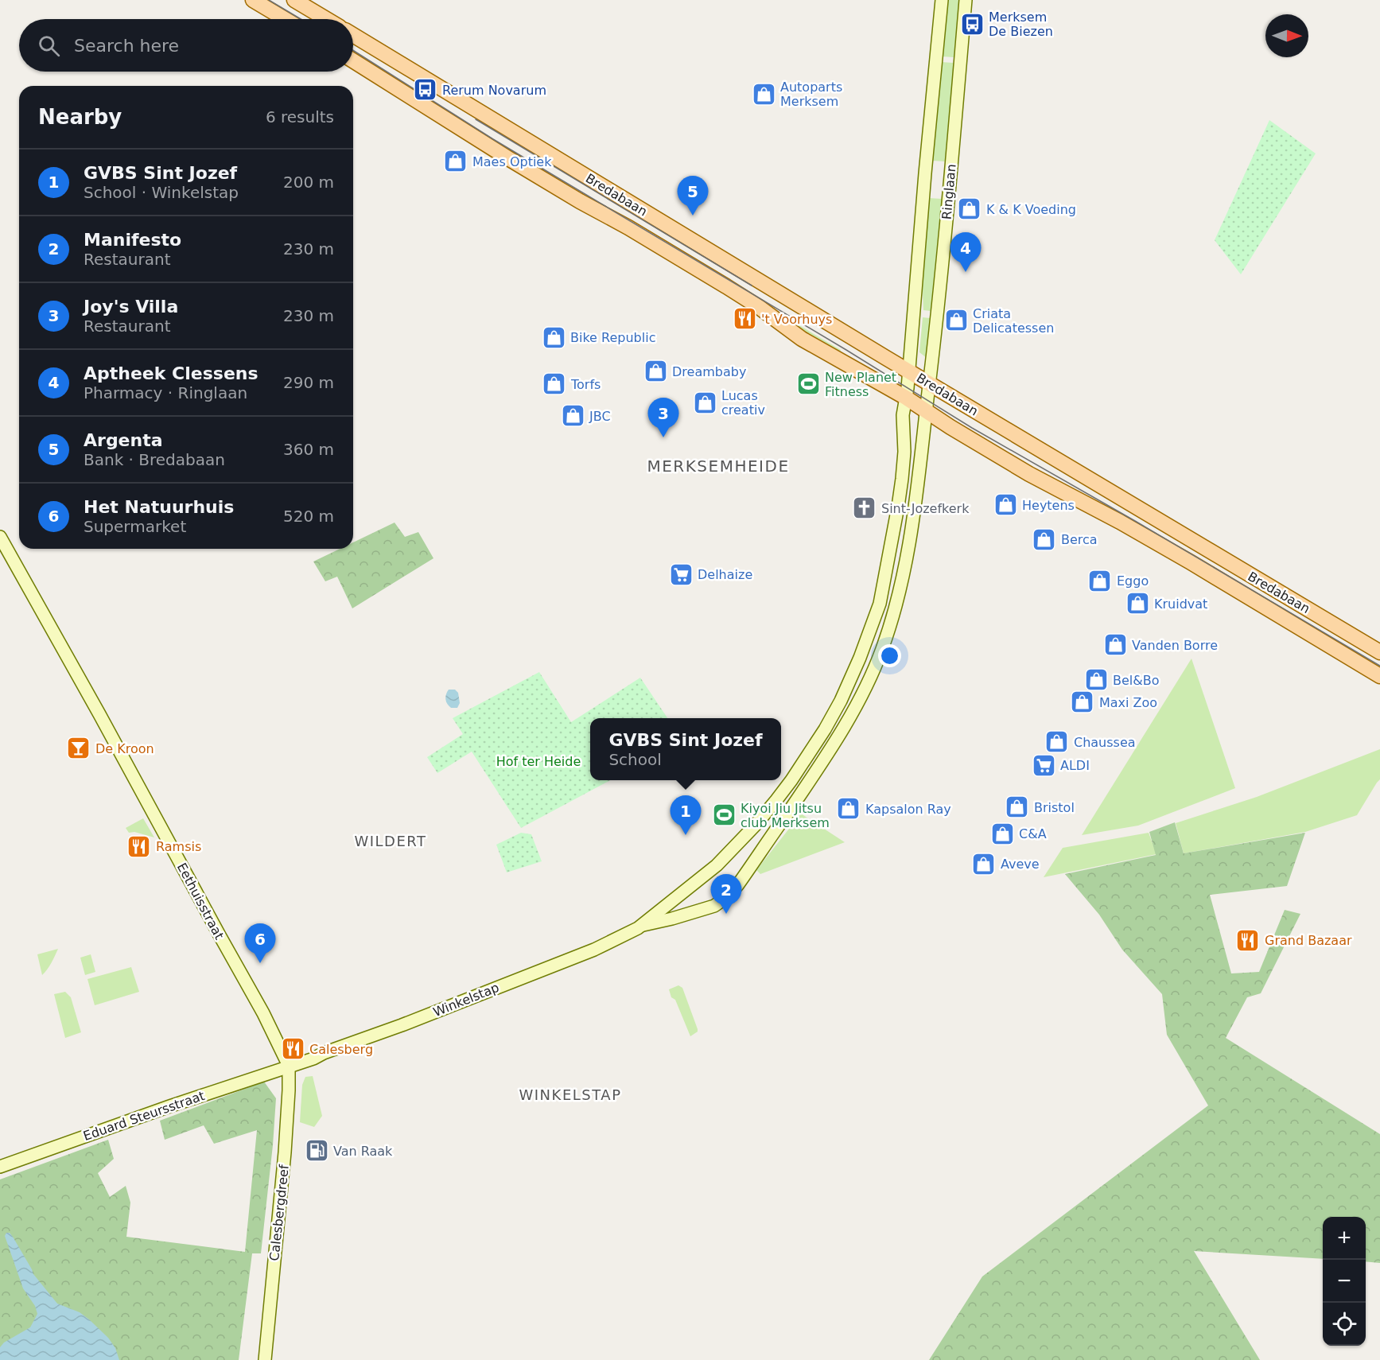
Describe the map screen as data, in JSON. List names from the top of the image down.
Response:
{
  "streets": {
    "main road": ["Bredabaan"],
    "street": [
      "Ringlaan",
      "Eethuisstraat",
      "Winkelstap",
      "Eduard Steursstraat",
      "Calesbergdreef"
    ]
  },
  "crossings": [
    ["Ringlaan", "Bredabaan"],
    ["Ringlaan", "Winkelstap"],
    ["Bredabaan", "Winkelstap"],
    ["Eethuisstraat", "Winkelstap"],
    ["Eethuisstraat", "Eduard Steursstraat"],
    ["Eethuisstraat", "Calesbergdreef"],
    ["Winkelstap", "Eduard Steursstraat"],
    ["Winkelstap", "Calesbergdreef"],
    ["Eduard Steursstraat", "Calesbergdreef"]
  ],
  "districts": ["MERKSEMHEIDE", "WILDERT", "WINKELSTAP"],
  "parks": ["Hof ter Heide"],
  "places": {
    "bus stop": ["Merksem De Biezen", "Rerum Novarum"],
    "shop": [
      "Autoparts Merksem",
      "Maes Optiek",
      "K & K Voeding",
      "Criata Delicatessen",
      "Bike Republic",
      "Dreambaby",
      "Torfs",
      "Lucas creativ",
      "JBC",
      "Heytens",
      "Berca",
      "Eggo",
      "Kruidvat",
      "Vanden Borre",
      "Bel&Bo",
      "Maxi Zoo",
      "Chaussea",
      "Bristol",
      "Kapsalon Ray",
      "C&A",
      "Aveve"
    ],
    "restaurant": [
      "'t Voorhuys",
      "Ramsis",
      "Grand Bazaar",
      "Calesberg"
    ],
    "sports": ["New Planet Fitness", "Kiyoi Jiu Jitsu club Merksem"],
    "church": ["Sint-Jozefkerk"],
    "supermarket": ["Delhaize", "ALDI"],
    "bar": ["De Kroon"],
    "fuel station": ["Van Raak"]
  },
  "north": "right",
  "page": {
    "search": "Search here",
    "heading": ["Nearby", "6 results"],
    "list": [
      {
        "mark": "1",
        "name": "GVBS Sint Jozef",
        "note": "School · Winkelstap",
        "value": "200 m"
      },
      {
        "mark": "2",
        "name": "Manifesto",
        "note": "Restaurant",
        "value": "230 m"
      },
      {
        "mark": "3",
        "name": "Joy's Villa",
        "note": "Restaurant",
        "value": "230 m"
      },
      {
        "mark": "4",
        "name": "Aptheek Clessens",
        "note": "Pharmacy · Ringlaan",
        "value": "290 m"
      },
      {
        "mark": "5",
        "name": "Argenta",
        "note": "Bank · Bredabaan",
        "value": "360 m"
      },
      {
        "mark": "6",
        "name": "Het Natuurhuis",
        "note": "Supermarket",
        "value": "520 m"
      }
    ],
    "pins": [
      "5",
      "4",
      "3",
      "1",
      "2",
      "6"
    ],
    "popup": ["GVBS Sint Jozef", "School"],
    "map_buttons": ["+", "−"]
  }
}
